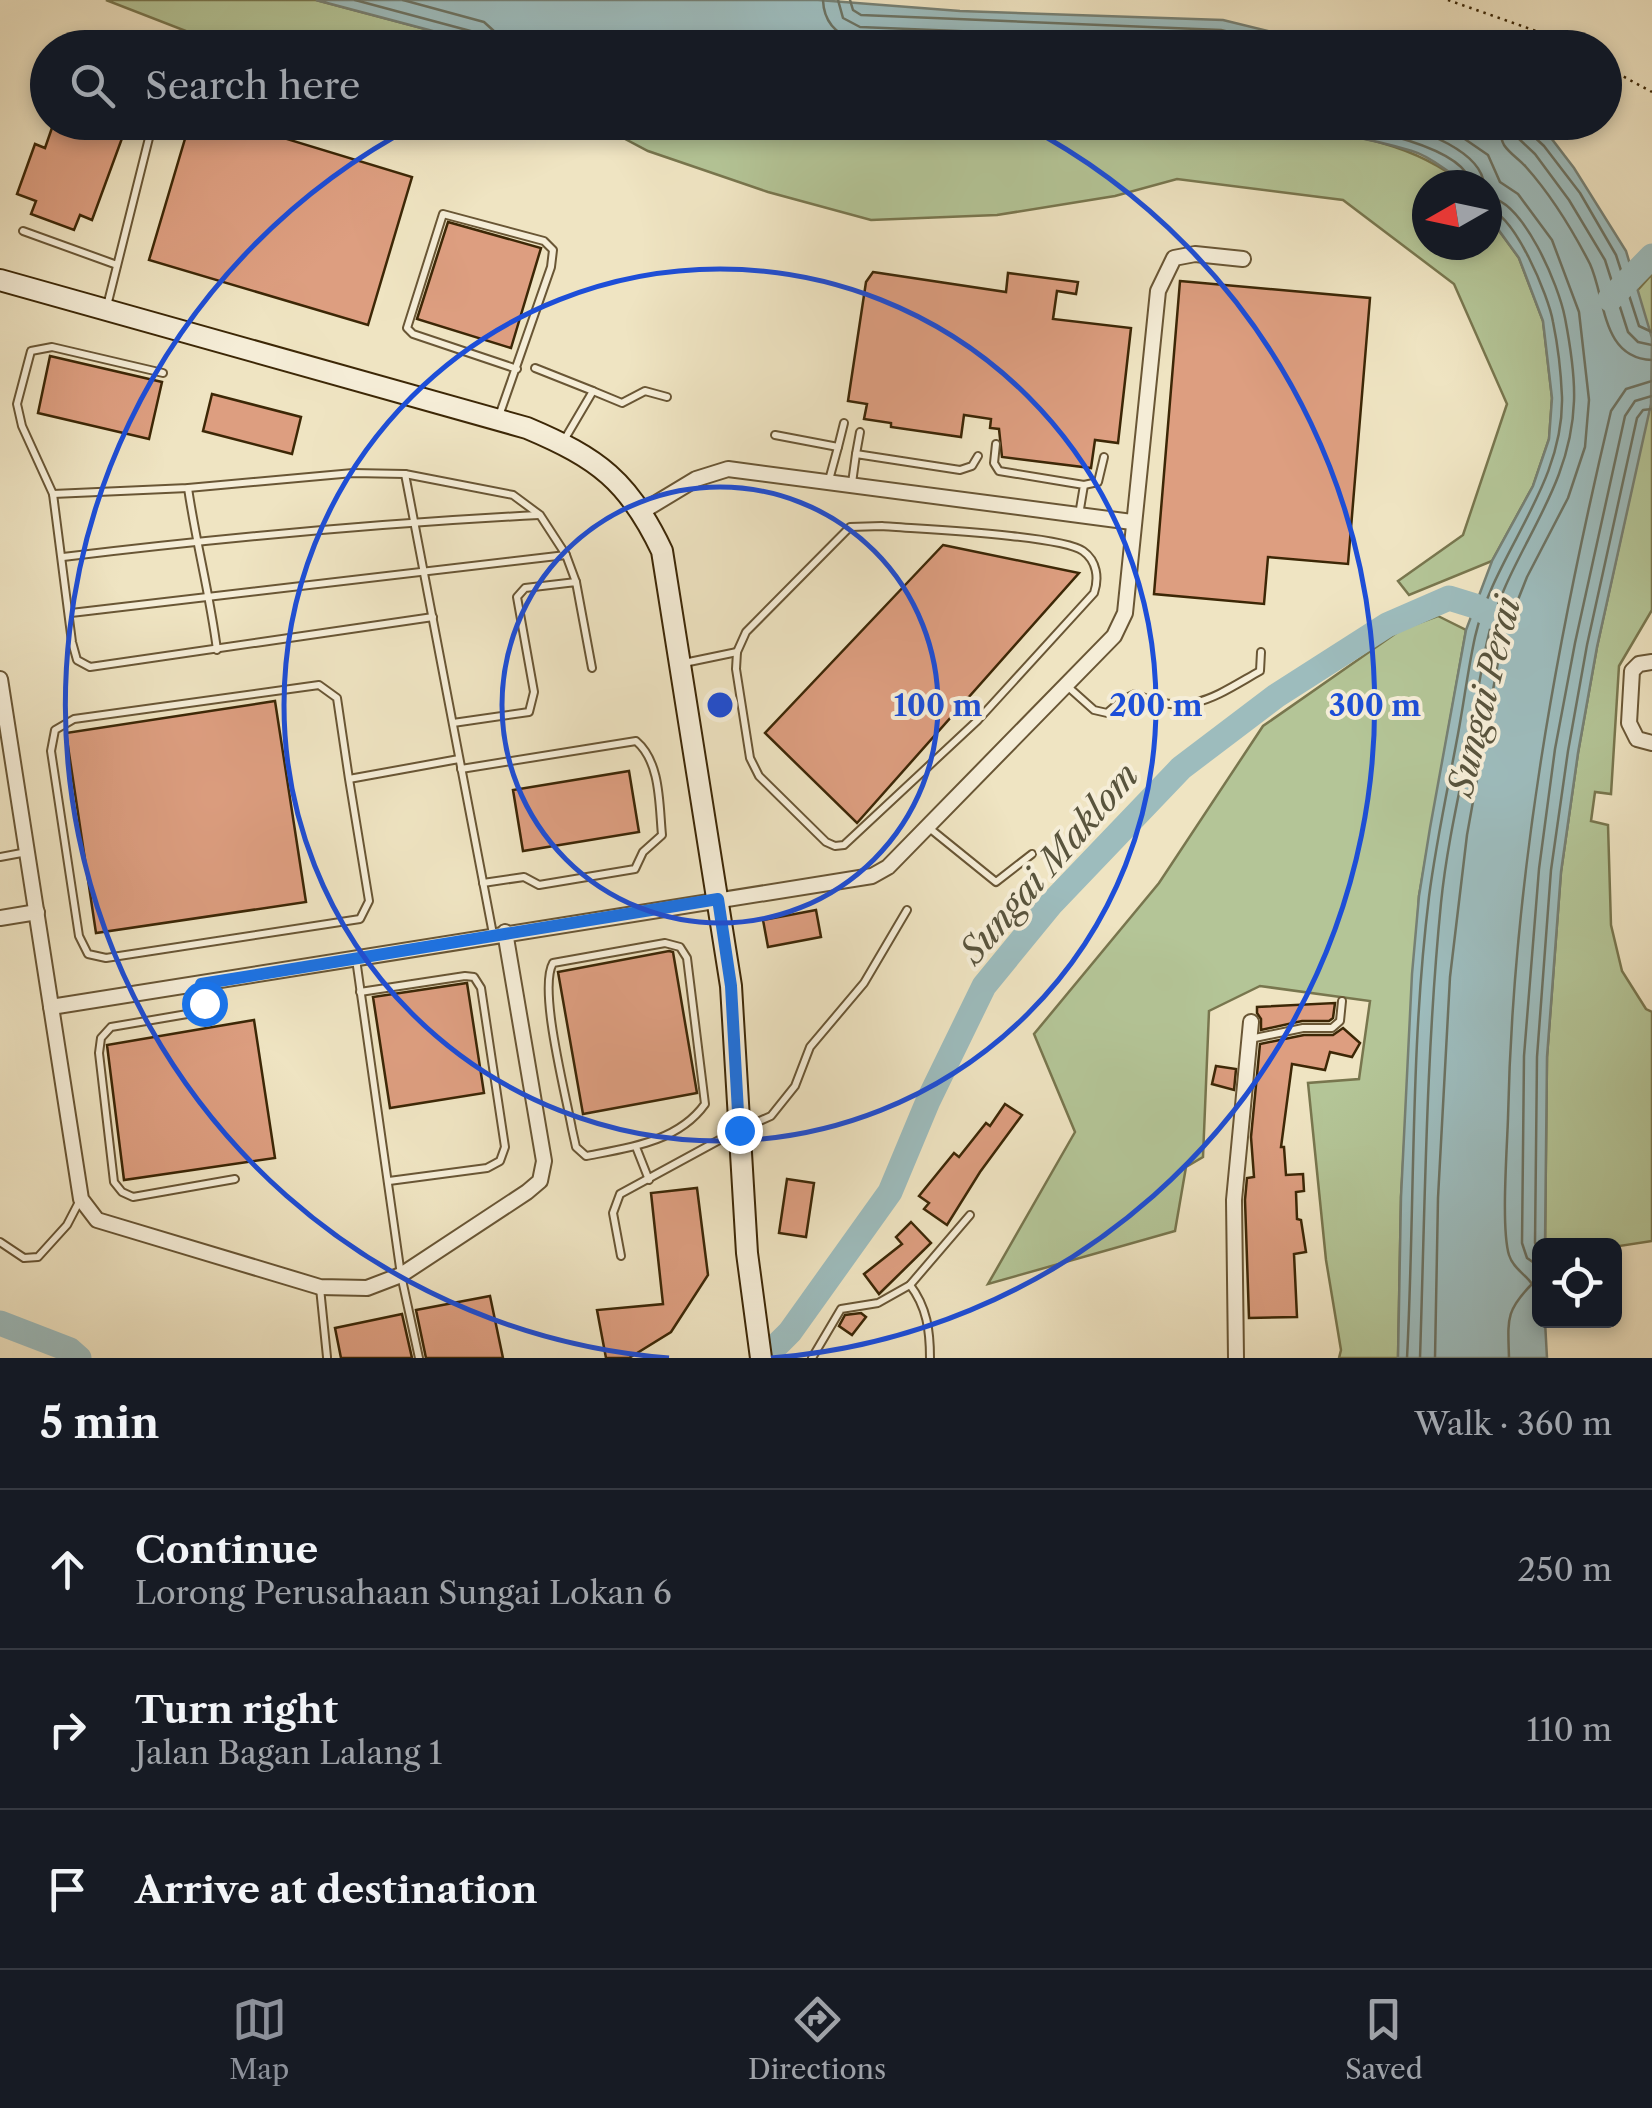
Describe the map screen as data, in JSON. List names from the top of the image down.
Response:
{
  "water": ["Sungai Perai", "Sungai Maklom"],
  "north": "left",
  "page": {
    "search": "Search here",
    "heading": ["5 min", "Walk · 360 m"],
    "list": [
      ["Continue", "Lorong Perusahaan Sungai Lokan 6", "250 m"],
      ["Turn right", "Jalan Bagan Lalang 1", "110 m"],
      "Arrive at destination"
    ],
    "nav": ["Map", "Directions", "Saved"]
  },
  "rings": ["100 m", "200 m", "300 m"]
}
